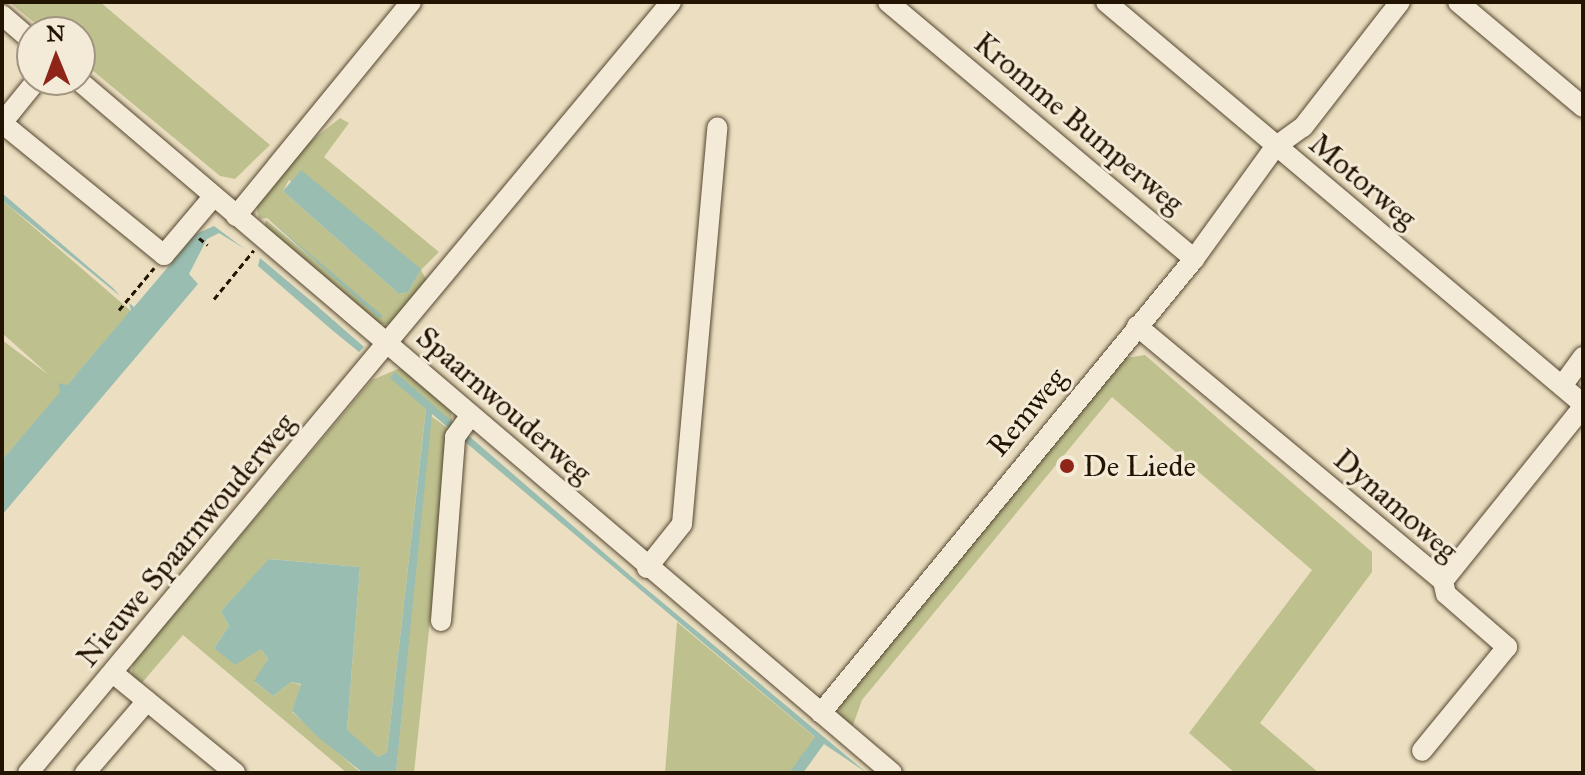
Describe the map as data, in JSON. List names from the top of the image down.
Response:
{
  "streets": {
    "street": [
      "Kromme Bumperweg",
      "Motorweg",
      "Spaarnwouderweg",
      "Remweg",
      "Dynamoweg",
      "Nieuwe Spaarnwouderweg"
    ]
  },
  "crossings": [
    ["Kromme Bumperweg", "Remweg"],
    ["Motorweg", "Remweg"],
    ["Spaarnwouderweg", "Remweg"],
    ["Spaarnwouderweg", "Nieuwe Spaarnwouderweg"],
    ["Remweg", "Dynamoweg"]
  ],
  "places": ["De Liede"],
  "north": "top"
}
